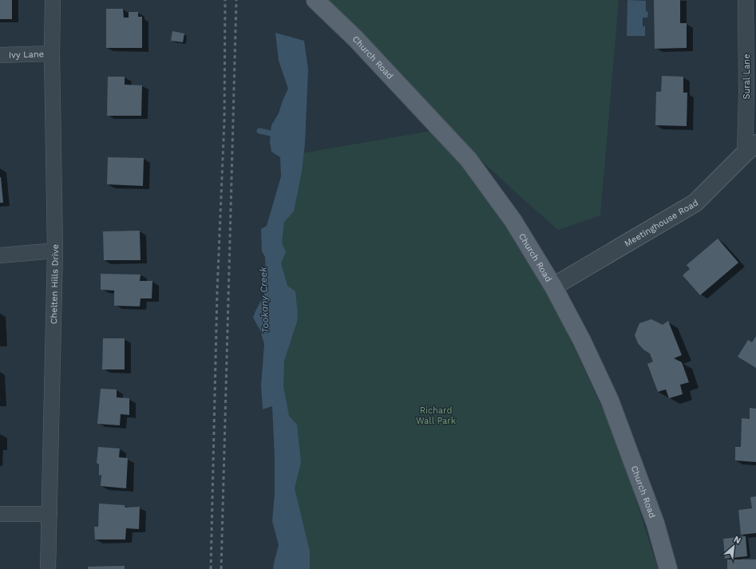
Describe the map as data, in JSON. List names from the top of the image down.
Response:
{
  "streets": {
    "main road": ["Church Road"],
    "street": [
      "Ivy Lane",
      "Sural Lane",
      "Meetinghouse Road",
      "Chelten Hills Drive"
    ]
  },
  "crossings": [
    ["Ivy Lane", "Chelten Hills Drive"],
    ["Church Road", "Meetinghouse Road"],
    ["Sural Lane", "Meetinghouse Road"]
  ],
  "water": ["Tookany Creek"],
  "parks": ["Richard Wall Park"],
  "north": "top right"
}
